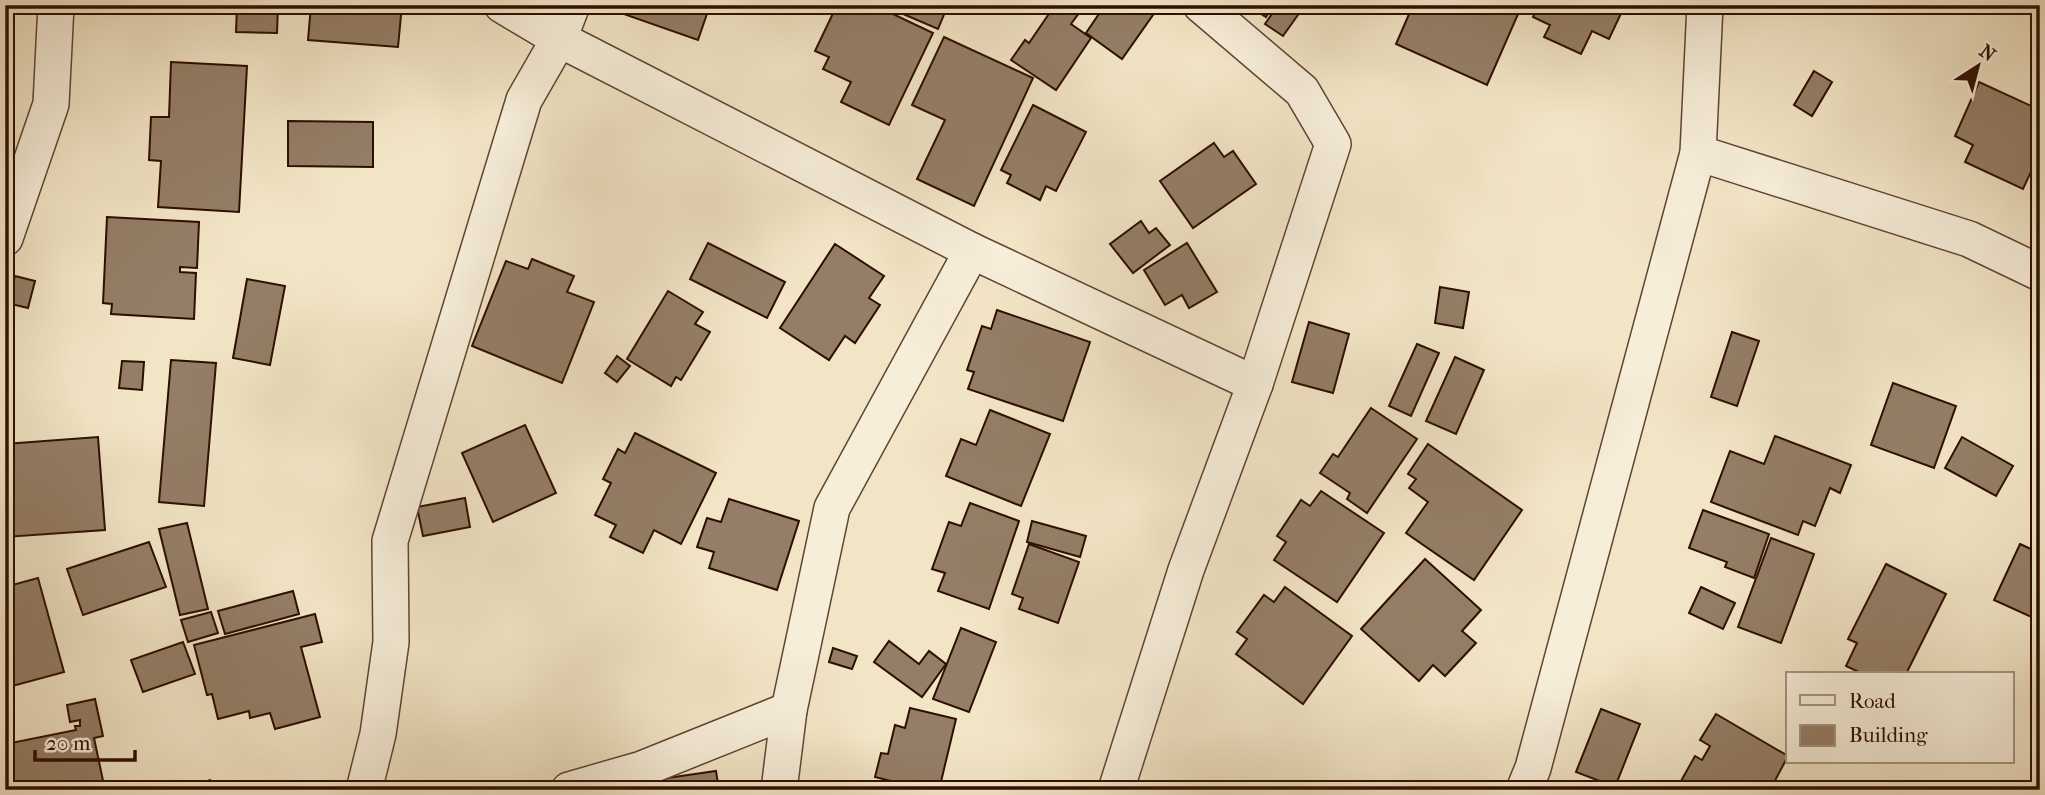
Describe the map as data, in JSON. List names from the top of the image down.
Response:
{
  "legend": ["Road", "Building"],
  "scale_bar": "20 m",
  "north": "top right"
}
